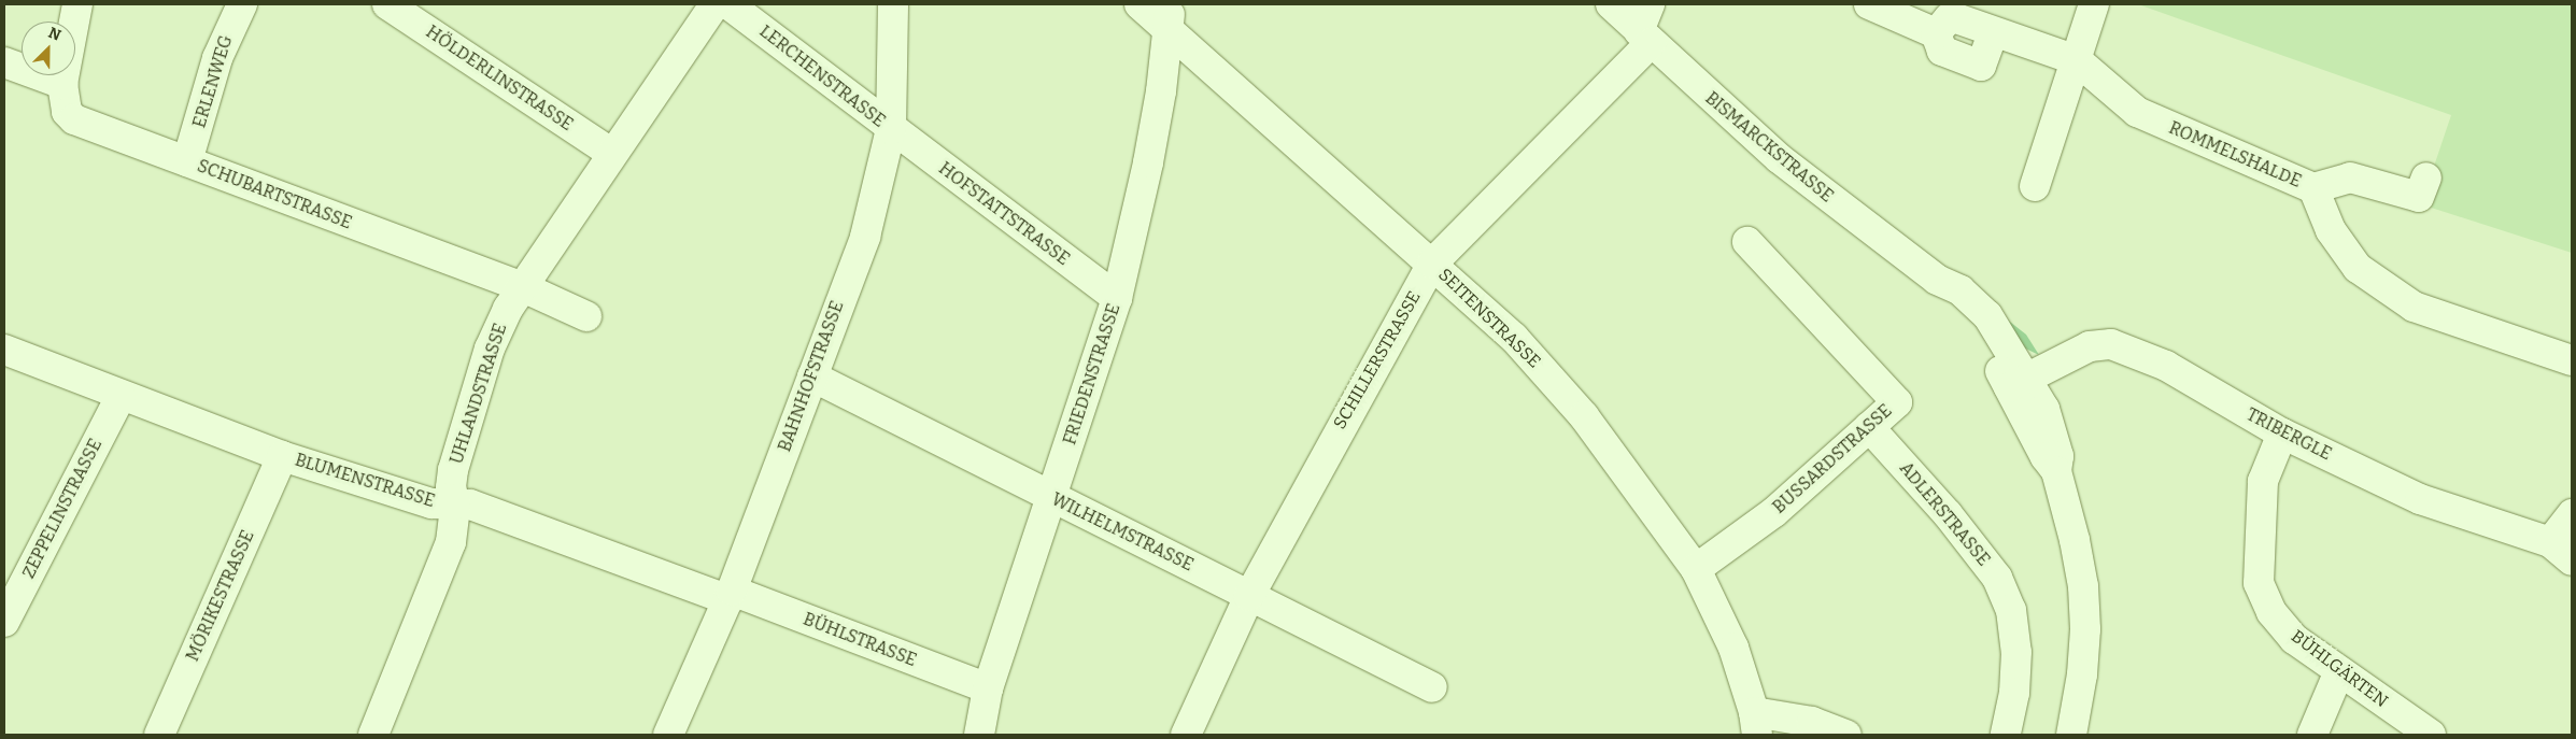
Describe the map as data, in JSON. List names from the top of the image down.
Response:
{
  "streets": {
    "street": [
      "LERCHENSTRASSE",
      "HÖLDERLINSTRASSE",
      "ERLENWEG",
      "BISMARCKSTRASSE",
      "ROMMELSHALDE",
      "SCHUBARTSTRASSE",
      "HOFSTATTSTRASSE",
      "SEITENSTRASSE",
      "SCHILLERSTRASSE",
      "FRIEDENSTRASSE",
      "BAHNHOFSTRASSE",
      "UHLANDSTRASSE",
      "TRIBERGLE",
      "BUSSARDSTRASSE",
      "BLUMENSTRASSE",
      "ZEPPELINSTRASSE",
      "ADLERSTRASSE",
      "WILHELMSTRASSE",
      "MÖRIKESTRASSE",
      "BÜHLSTRASSE",
      "BÜHLGÄRTEN"
    ]
  },
  "crossings": [
    ["LERCHENSTRASSE", "HOFSTATTSTRASSE"],
    ["LERCHENSTRASSE", "BAHNHOFSTRASSE"],
    ["HÖLDERLINSTRASSE", "UHLANDSTRASSE"],
    ["ERLENWEG", "SCHUBARTSTRASSE"],
    ["BISMARCKSTRASSE", "SCHILLERSTRASSE"],
    ["BISMARCKSTRASSE", "TRIBERGLE"],
    ["SCHUBARTSTRASSE", "UHLANDSTRASSE"],
    ["HOFSTATTSTRASSE", "FRIEDENSTRASSE"],
    ["HOFSTATTSTRASSE", "BAHNHOFSTRASSE"],
    ["SEITENSTRASSE", "SCHILLERSTRASSE"],
    ["SEITENSTRASSE", "FRIEDENSTRASSE"],
    ["SEITENSTRASSE", "BUSSARDSTRASSE"],
    ["SCHILLERSTRASSE", "WILHELMSTRASSE"],
    ["FRIEDENSTRASSE", "WILHELMSTRASSE"],
    ["FRIEDENSTRASSE", "BÜHLSTRASSE"],
    ["BAHNHOFSTRASSE", "BLUMENSTRASSE"],
    ["BAHNHOFSTRASSE", "WILHELMSTRASSE"],
    ["BAHNHOFSTRASSE", "BÜHLSTRASSE"],
    ["UHLANDSTRASSE", "BLUMENSTRASSE"],
    ["TRIBERGLE", "BÜHLGÄRTEN"],
    ["BUSSARDSTRASSE", "ADLERSTRASSE"],
    ["BLUMENSTRASSE", "ZEPPELINSTRASSE"],
    ["BLUMENSTRASSE", "MÖRIKESTRASSE"],
    ["BLUMENSTRASSE", "BÜHLSTRASSE"]
  ],
  "north": "top right"
}
